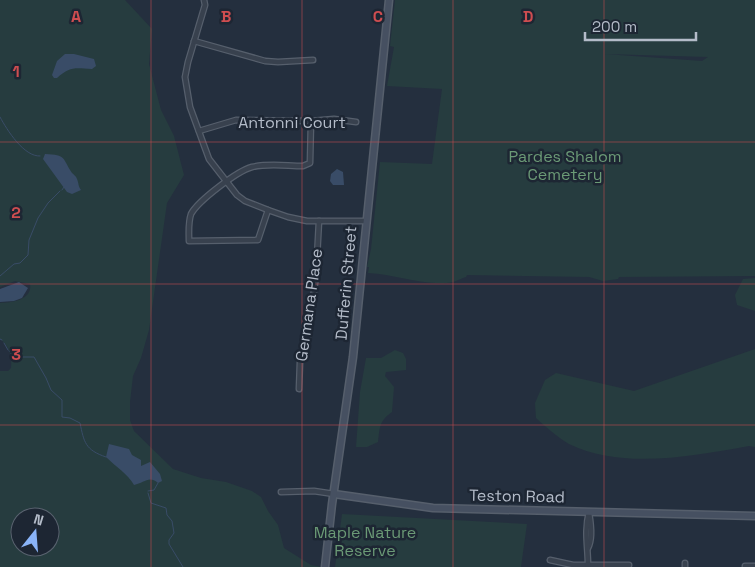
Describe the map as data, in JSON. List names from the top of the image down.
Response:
{
  "streets": {
    "main road": ["Dufferin Street", "Teston Road"],
    "street": ["Antonni Court", "Germana Place"]
  },
  "crossings": [
    ["Dufferin Street", "Teston Road"]
  ],
  "parks": ["Pardes Shalom Cemetery", "Maple Nature Reserve"],
  "scale_bar": "200 m",
  "north": "top",
  "grid": {
    "columns": [
      "A",
      "B",
      "C",
      "D"
    ],
    "rows": ["1", "2", "3"]
  }
}
